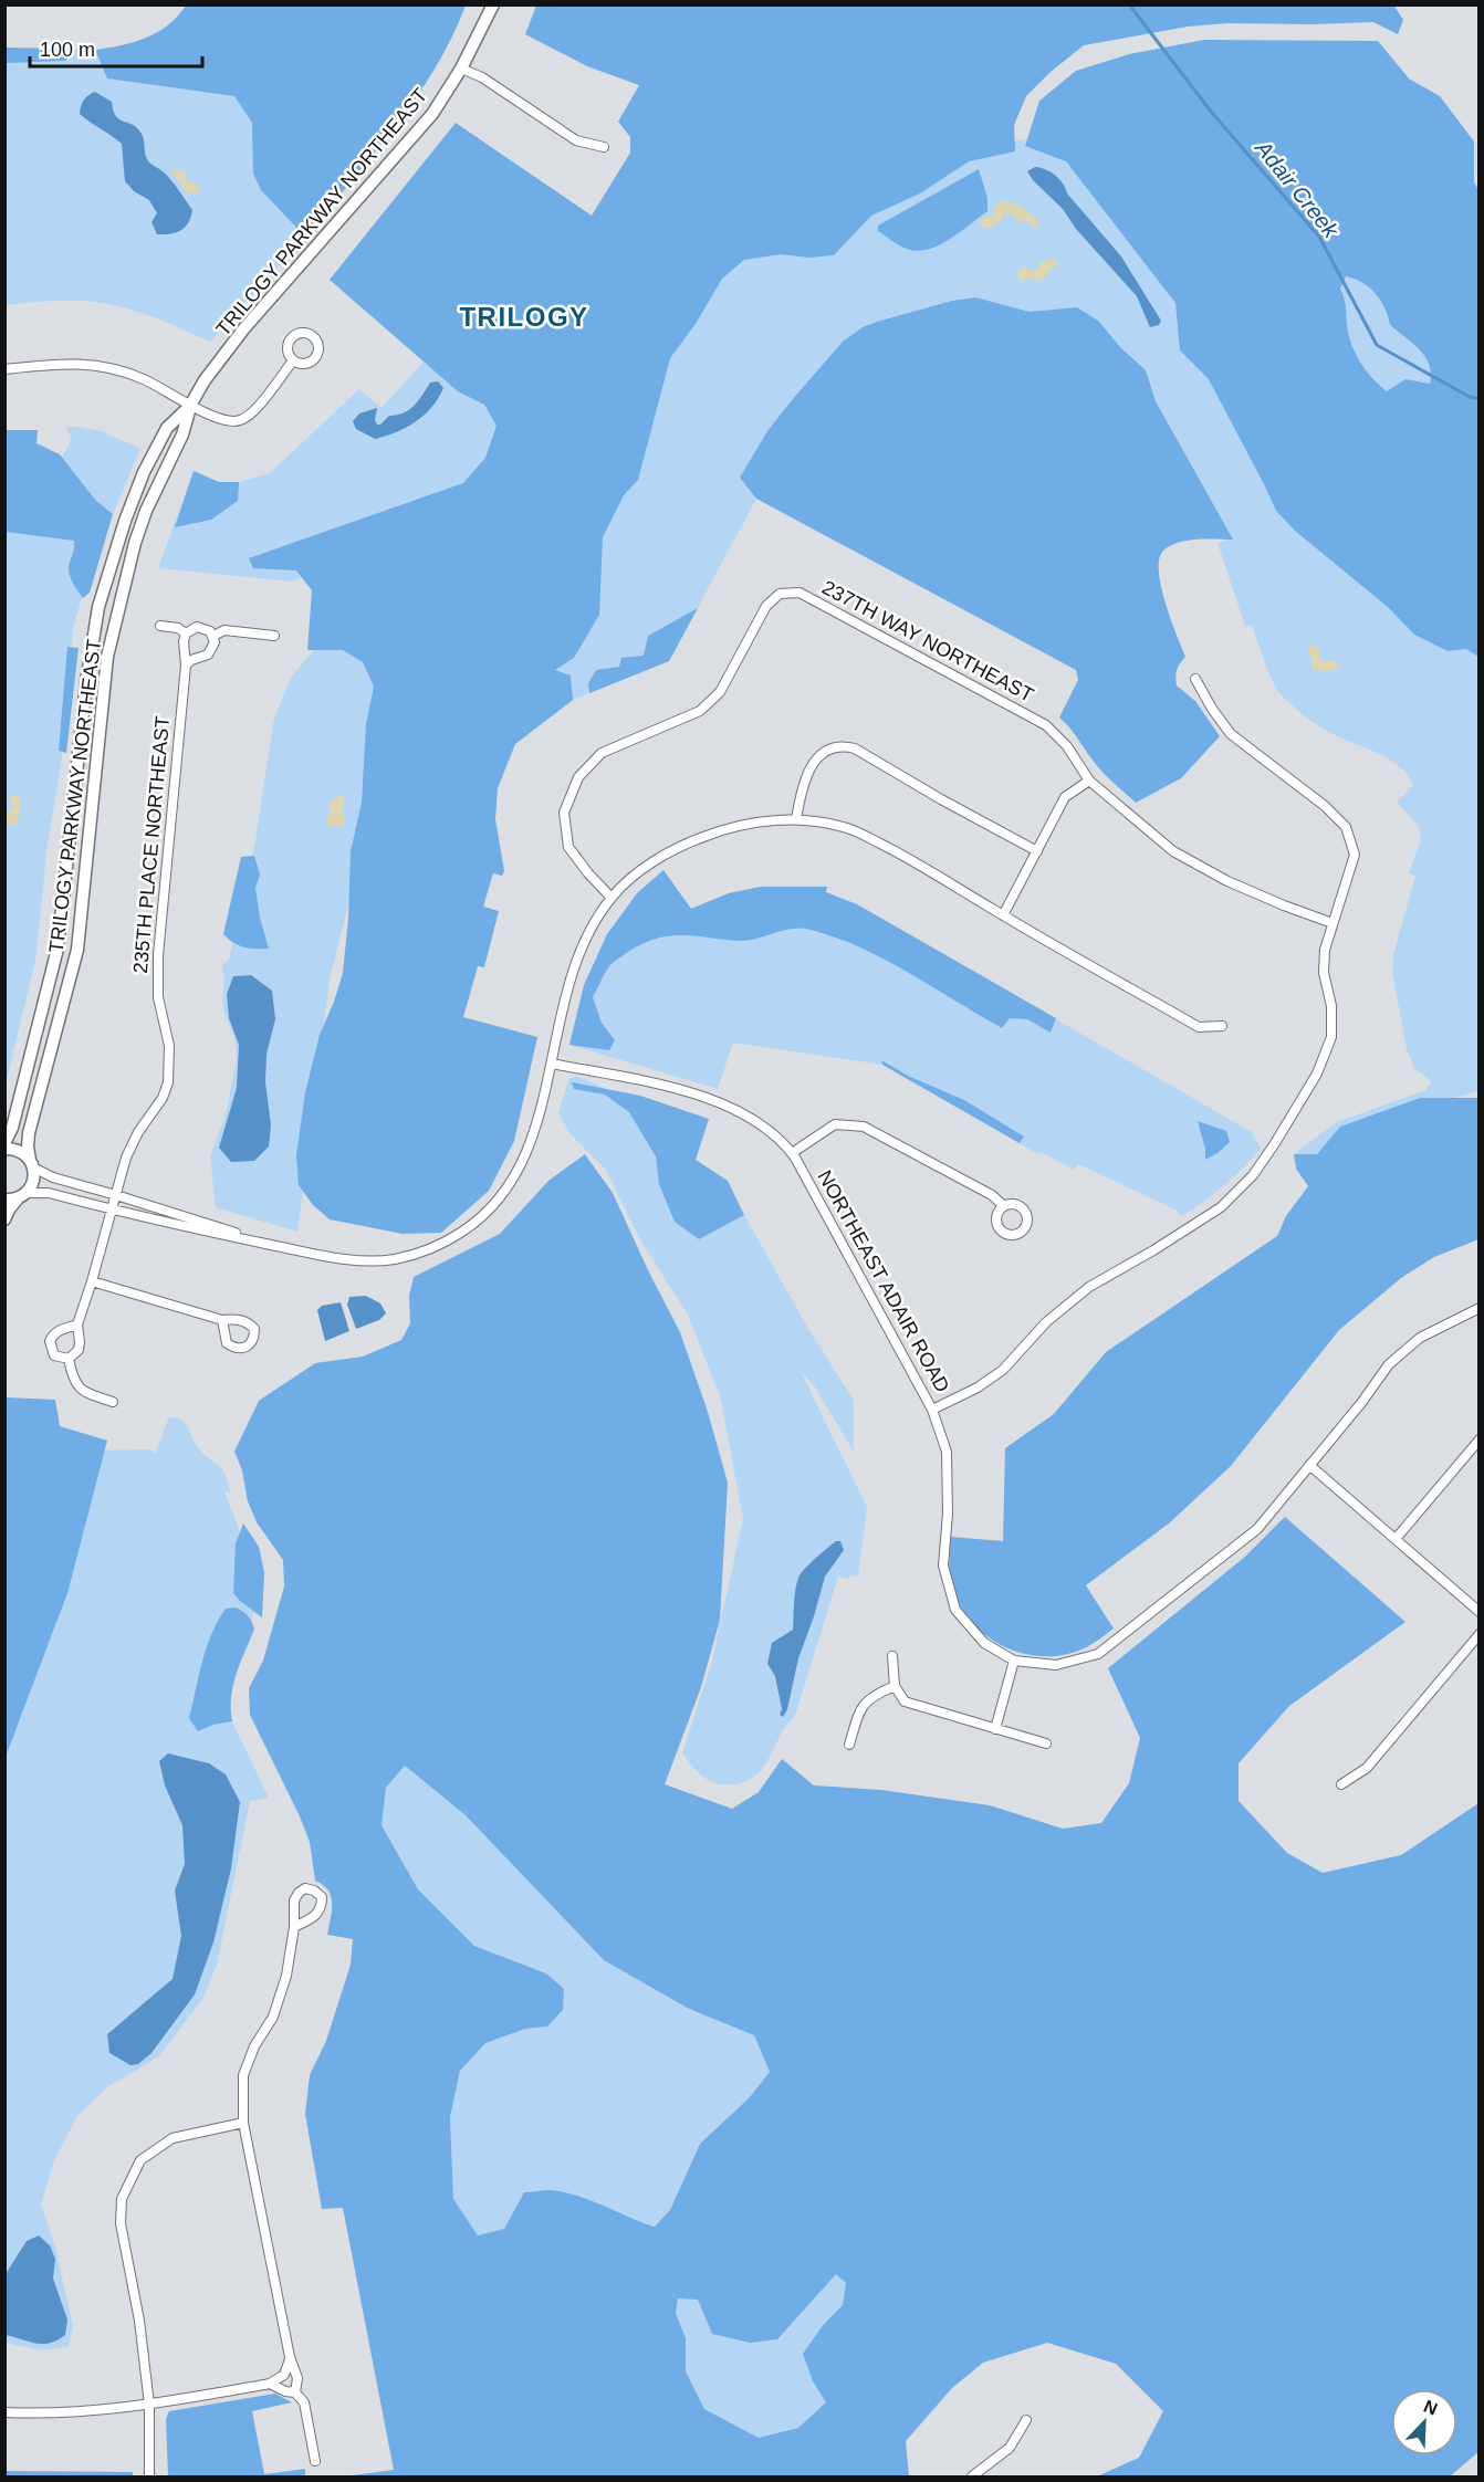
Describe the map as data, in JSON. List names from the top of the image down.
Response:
{
  "streets": {
    "street": [
      "TRILOGY PARKWAY NORTHEAST",
      "237TH WAY NORTHEAST",
      "235TH PLACE NORTHEAST",
      "NORTHEAST ADAIR ROAD"
    ]
  },
  "districts": ["TRILOGY"],
  "water": ["Adair Creek"],
  "scale_bar": "100 m",
  "north": "top right"
}
